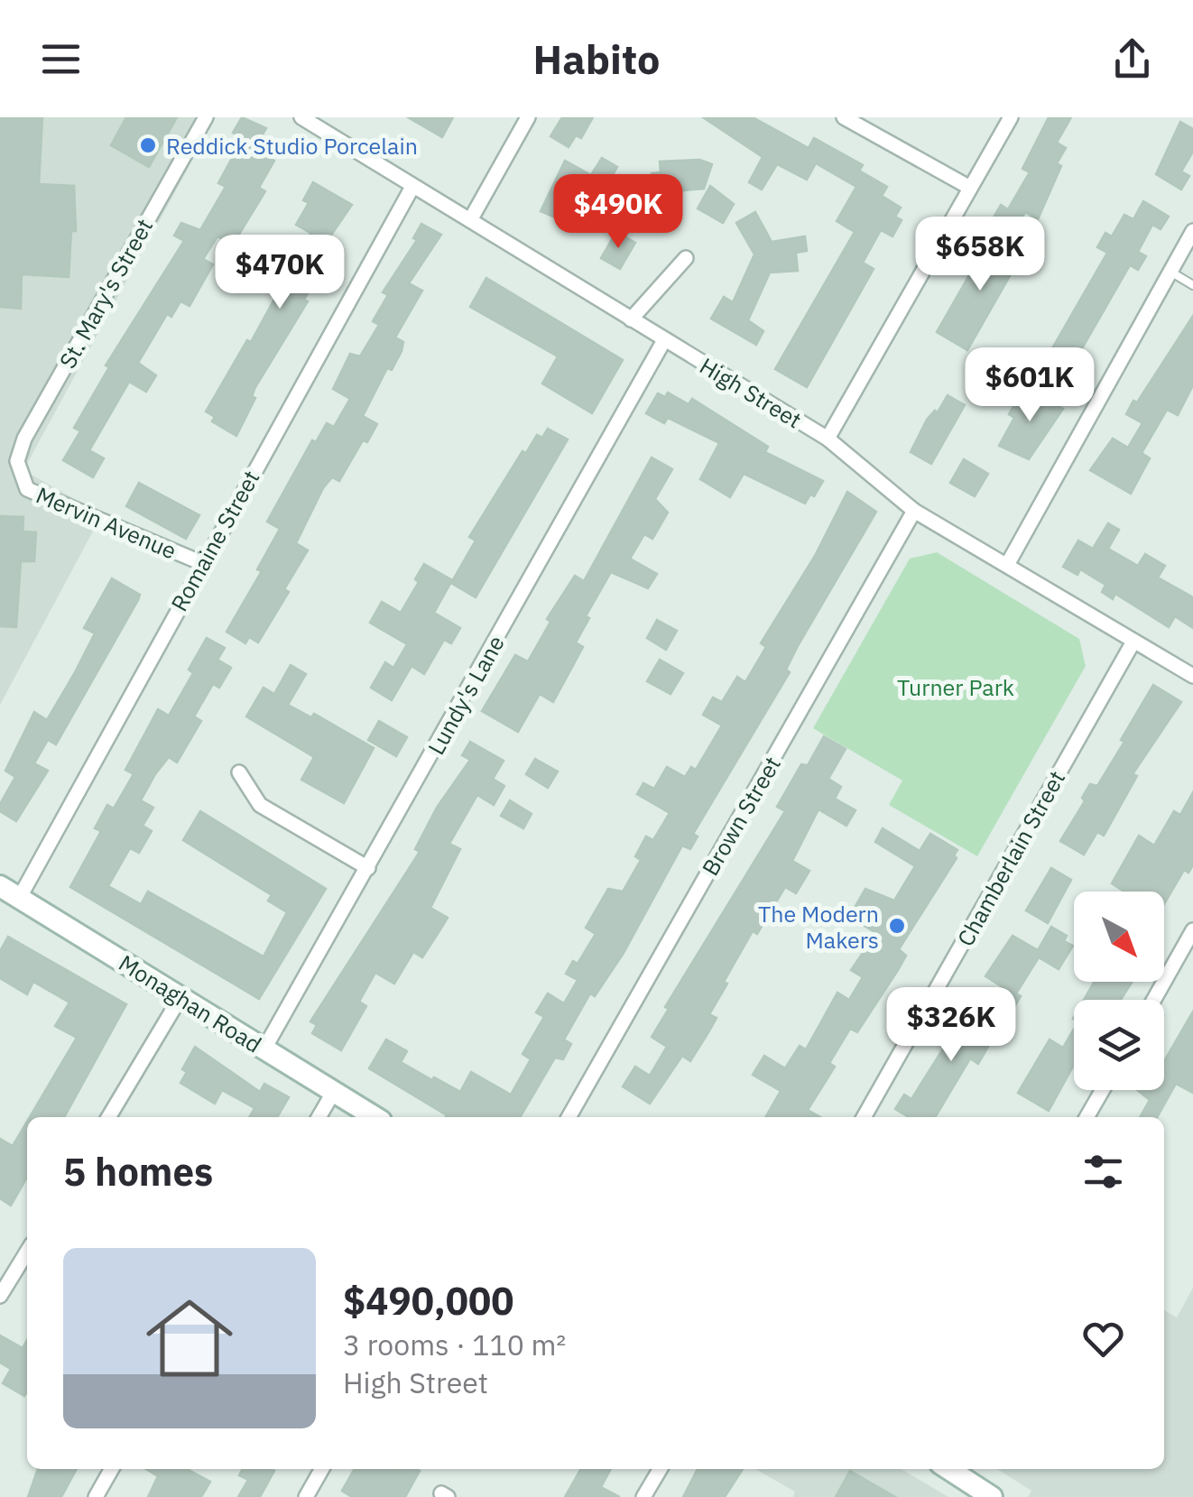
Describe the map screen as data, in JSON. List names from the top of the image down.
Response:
{
  "streets": {
    "main road": ["Monaghan Road"],
    "street": [
      "St. Mary's Street",
      "High Street",
      "Mervin Avenue",
      "Romaine Street",
      "Lundy's Lane",
      "Brown Street",
      "Chamberlain Street"
    ]
  },
  "crossings": [
    ["St. Mary's Street", "Mervin Avenue"],
    ["High Street", "Romaine Street"],
    ["High Street", "Lundy's Lane"],
    ["High Street", "Brown Street"],
    ["High Street", "Chamberlain Street"],
    ["Mervin Avenue", "Romaine Street"],
    ["Romaine Street", "Monaghan Road"],
    ["Lundy's Lane", "Monaghan Road"]
  ],
  "parks": ["Turner Park"],
  "places": ["Reddick Studio Porcelain", "The Modern Makers"],
  "north": "bottom right",
  "page": {
    "header": "Habito",
    "price": [
      "$490K",
      "$658K",
      "$470K",
      "$601K",
      "$326K"
    ],
    "heading": "5 homes",
    "list": [
      {
        "name": "$490,000",
        "note": "3 rooms · 110 m² · High Street"
      }
    ]
  }
}
